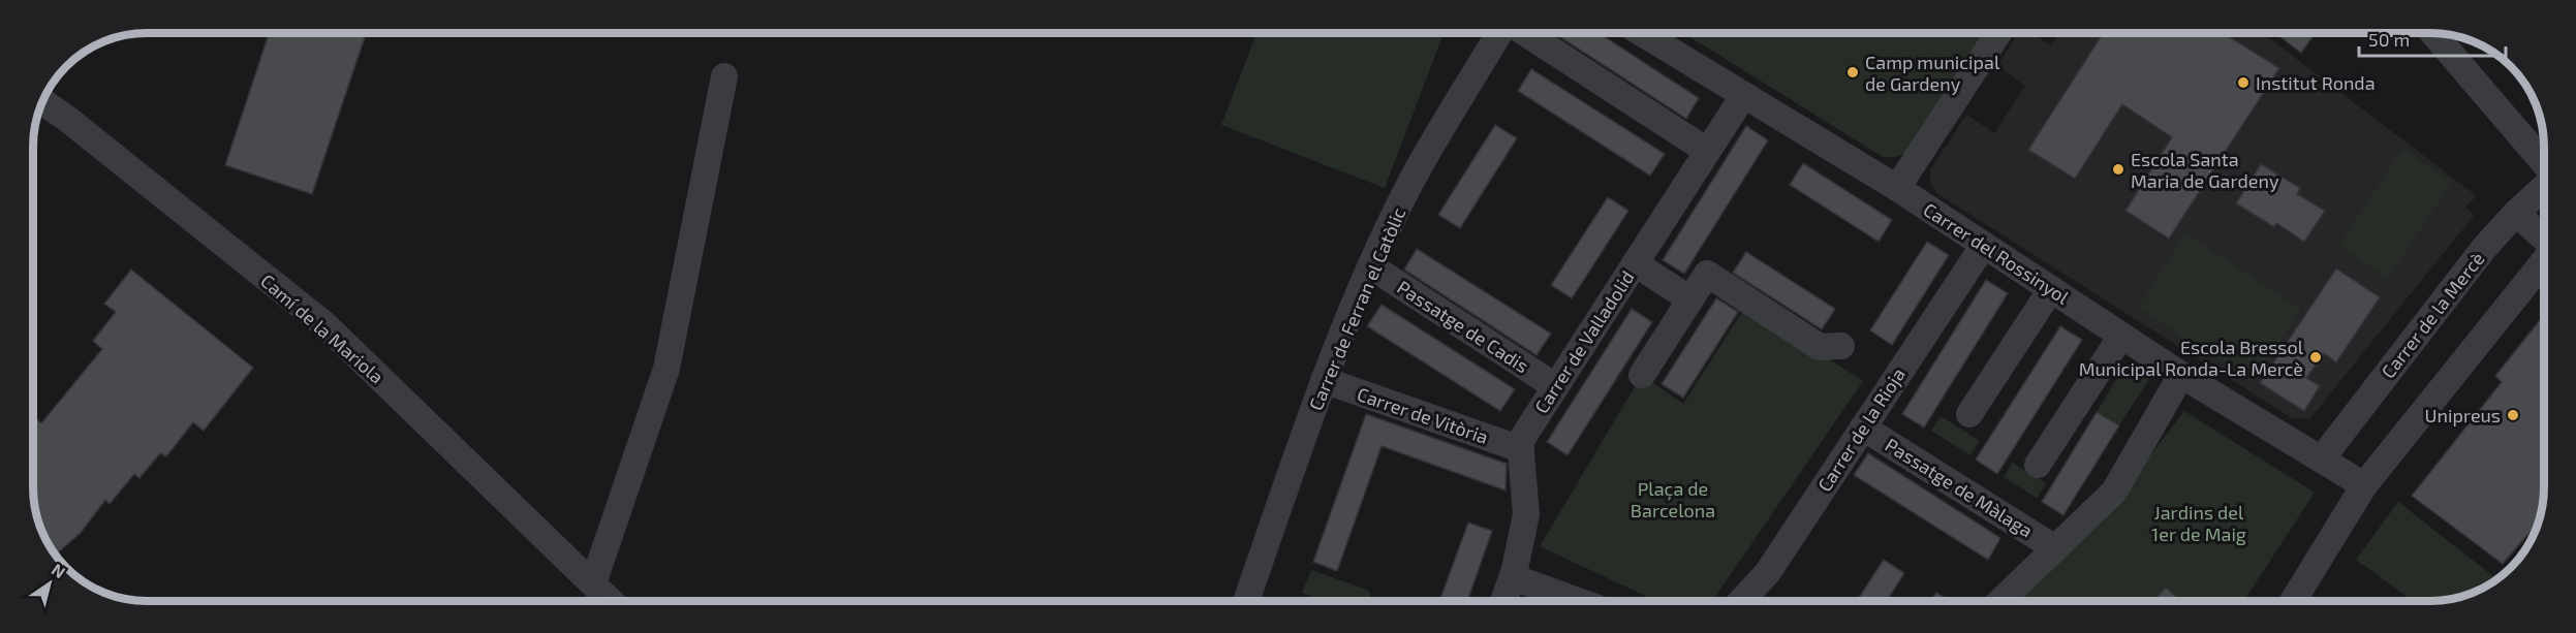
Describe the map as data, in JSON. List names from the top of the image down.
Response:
{
  "streets": {
    "street": [
      "Carrer del Rossinyol",
      "Carrer de Ferran el Catòlic",
      "Carrer de la Mercè",
      "Passatge de Cadis",
      "Camí de la Mariola",
      "Carrer de Valladolid",
      "Carrer de Vitòria",
      "Carrer de la Rioja",
      "Passatge de Màlaga"
    ]
  },
  "crossings": [
    ["Carrer del Rossinyol", "Carrer de la Mercè"],
    ["Carrer del Rossinyol", "Carrer de Valladolid"],
    ["Carrer del Rossinyol", "Carrer de la Rioja"],
    ["Carrer de Ferran el Catòlic", "Passatge de Cadis"],
    ["Carrer de Ferran el Catòlic", "Carrer de Vitòria"],
    ["Passatge de Cadis", "Carrer de Valladolid"],
    ["Carrer de Valladolid", "Carrer de Vitòria"],
    ["Carrer de la Rioja", "Passatge de Màlaga"]
  ],
  "parks": ["Plaça de Barcelona", "Jardins del 1er de Maig"],
  "places": [
    "Camp municipal de Gardeny",
    "Institut Ronda",
    "Escola Santa Maria de Gardeny",
    "Escola Bressol Municipal Ronda-La Mercè",
    "Unipreus"
  ],
  "scale_bar": "50 m",
  "north": "top right"
}
